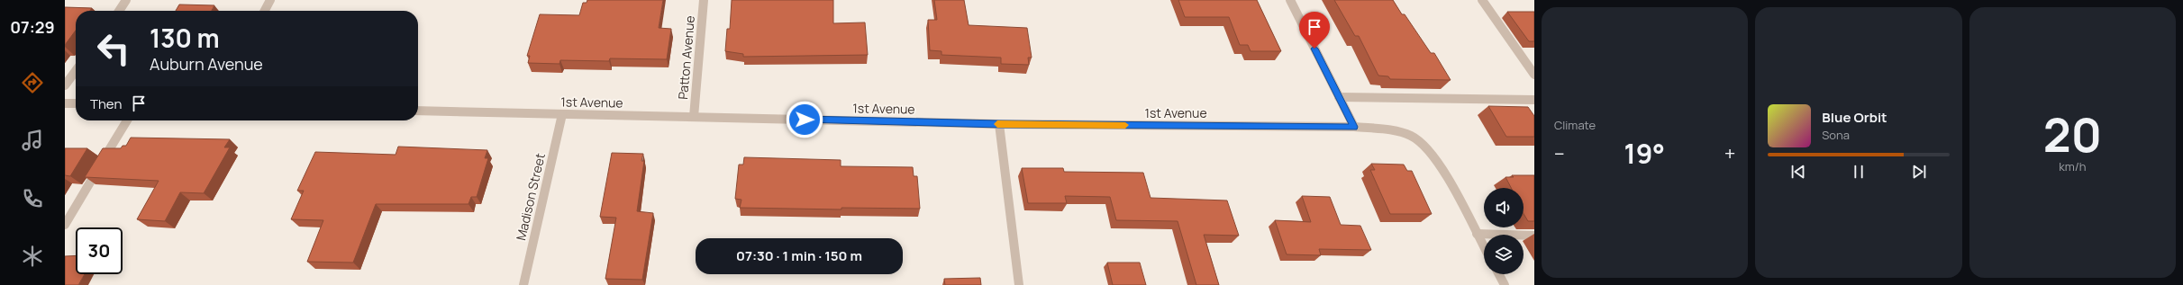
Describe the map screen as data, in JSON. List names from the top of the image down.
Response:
{
  "streets": {
    "street": ["Patton Avenue", "1st Avenue", "Madison Street"]
  },
  "crossings": [
    ["Patton Avenue", "1st Avenue"],
    ["1st Avenue", "Madison Street"]
  ],
  "page": {
    "tabs": "07:29",
    "tile": [
      "Climate",
      ["20", "km/h"]
    ],
    "turn": ["130 m", "Auburn Avenue"],
    "then": "Then",
    "song": ["Blue Orbit", "Sona"],
    "heat": ["−", "19°", "+"],
    "limit": "30",
    "trip": "07:30 · 1 min · 150 m"
  }
}
